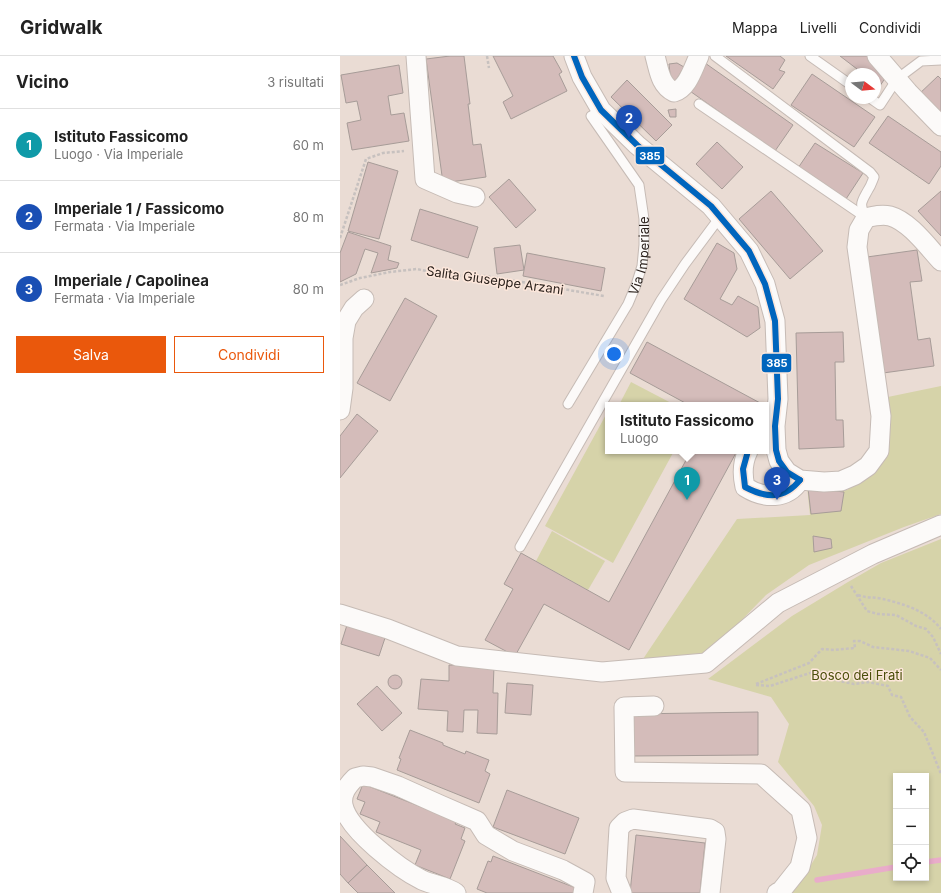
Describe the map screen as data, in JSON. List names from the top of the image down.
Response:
{
  "streets": {
    "lane": ["Via Imperiale"],
    "path": ["Salita Giuseppe Arzani"]
  },
  "parks": ["Bosco dei Frati"],
  "lines": ["transit line 385"],
  "north": "right",
  "page": {
    "header": "Gridwalk",
    "nav": ["Mappa", "Livelli", "Condividi"],
    "heading": ["Vicino", "3 risultati"],
    "pins": ["2", "1", "3"],
    "list": [
      {
        "mark": "1",
        "name": "Istituto Fassicomo",
        "note": "Luogo · Via Imperiale",
        "value": "60 m"
      },
      {
        "mark": "2",
        "name": "Imperiale 1 / Fassicomo",
        "note": "Fermata · Via Imperiale",
        "value": "80 m"
      },
      {
        "mark": "3",
        "name": "Imperiale / Capolinea",
        "note": "Fermata · Via Imperiale",
        "value": "80 m"
      }
    ],
    "buttons": ["Salva", "Condividi"],
    "popup": ["Istituto Fassicomo", "Luogo"],
    "map_buttons": ["+", "−"]
  }
}
